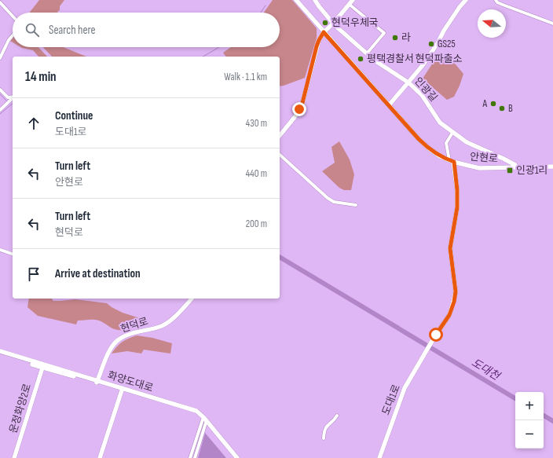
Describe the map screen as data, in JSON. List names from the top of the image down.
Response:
{
  "streets": {
    "street": [
      "인광길",
      "안현로",
      "현덕로",
      "화양도대로",
      "도대1로",
      "운정화양2로"
    ]
  },
  "crossings": [
    ["인광길", "안현로"],
    ["안현로", "도대1로"],
    ["현덕로", "화양도대로"],
    ["화양도대로", "운정화양2로"]
  ],
  "water": ["도대천"],
  "places": {
    "other": [
      "현덕우체국",
      "라",
      "GS25",
      "평택경찰서 현덕파출소",
      "A",
      "B"
    ],
    "transit": ["인광1리"]
  },
  "north": "left",
  "page": {
    "search": "Search here",
    "heading": ["14 min", "Walk · 1.1 km"],
    "list": [
      ["Continue", "도대1로", "430 m"],
      ["Turn left", "안현로", "440 m"],
      ["Turn left", "현덕로", "200 m"],
      "Arrive at destination"
    ],
    "map_buttons": ["+", "−"]
  }
}
